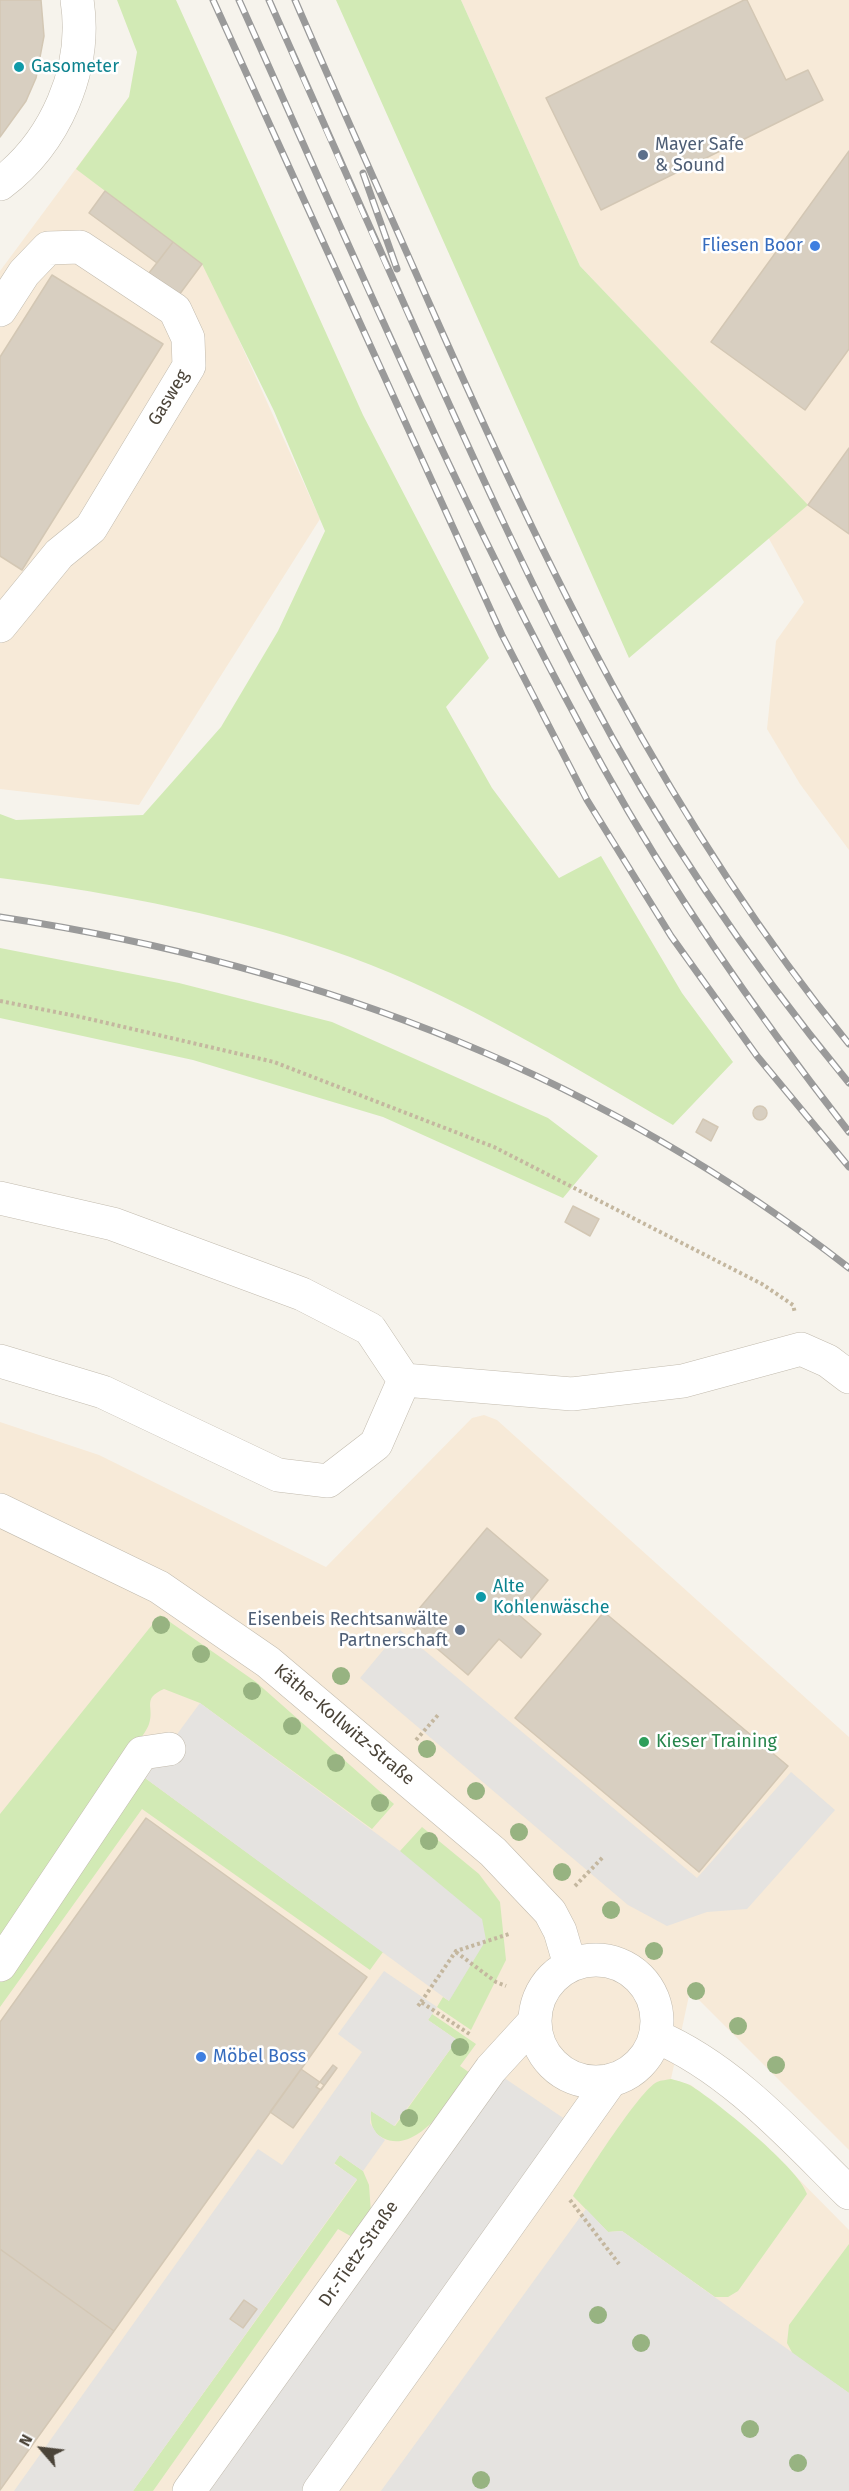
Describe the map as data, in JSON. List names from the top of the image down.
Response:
{
  "streets": {
    "street": ["Gasweg", "Käthe-Kollwitz-Straße", "Dr.-Tietz-Straße"]
  },
  "crossings": [
    ["Käthe-Kollwitz-Straße", "Dr.-Tietz-Straße"]
  ],
  "places": [
    "Gasometer",
    "Mayer Safe & Sound",
    "Fliesen Boor",
    "Alte Kohlenwäsche",
    "Eisenbeis Rechtsanwälte Partnerschaft",
    "Kieser Training",
    "Möbel Boss"
  ],
  "north": "top left"
}
